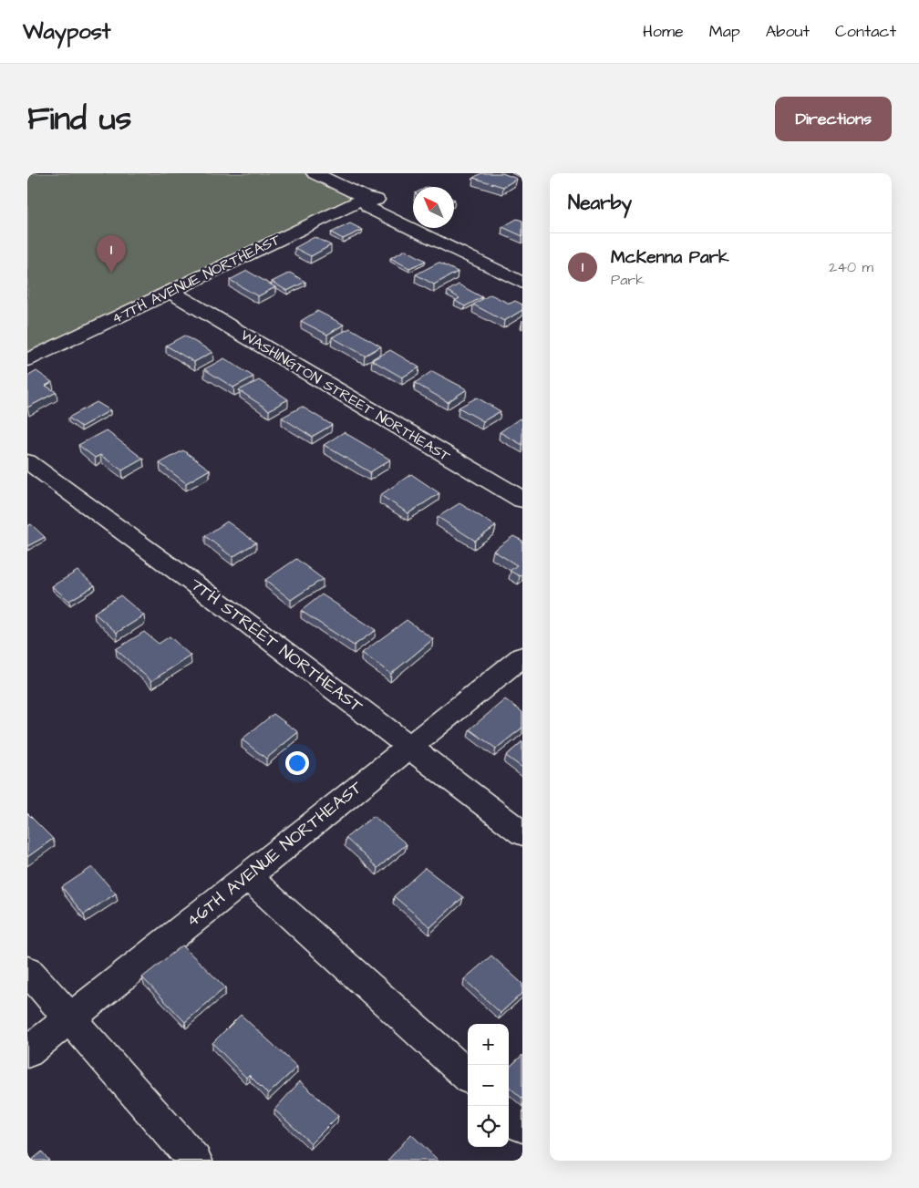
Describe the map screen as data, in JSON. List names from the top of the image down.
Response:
{
  "streets": {
    "street": [
      "47TH AVENUE NORTHEAST",
      "WASHINGTON STREET NORTHEAST",
      "7TH STREET NORTHEAST",
      "46TH AVENUE NORTHEAST"
    ]
  },
  "crossings": [
    ["47TH AVENUE NORTHEAST", "WASHINGTON STREET NORTHEAST"],
    ["7TH STREET NORTHEAST", "46TH AVENUE NORTHEAST"]
  ],
  "north": "top left",
  "page": {
    "header": "Waypost",
    "nav": [
      "Home",
      "Map",
      "About",
      "Contact"
    ],
    "title": "Find us",
    "buttons": "Directions",
    "heading": "Nearby",
    "list": [
      {
        "mark": "1",
        "name": "McKenna Park",
        "note": "Park",
        "value": "240 m"
      }
    ],
    "pins": "1",
    "map_buttons": ["+", "−"]
  }
}
